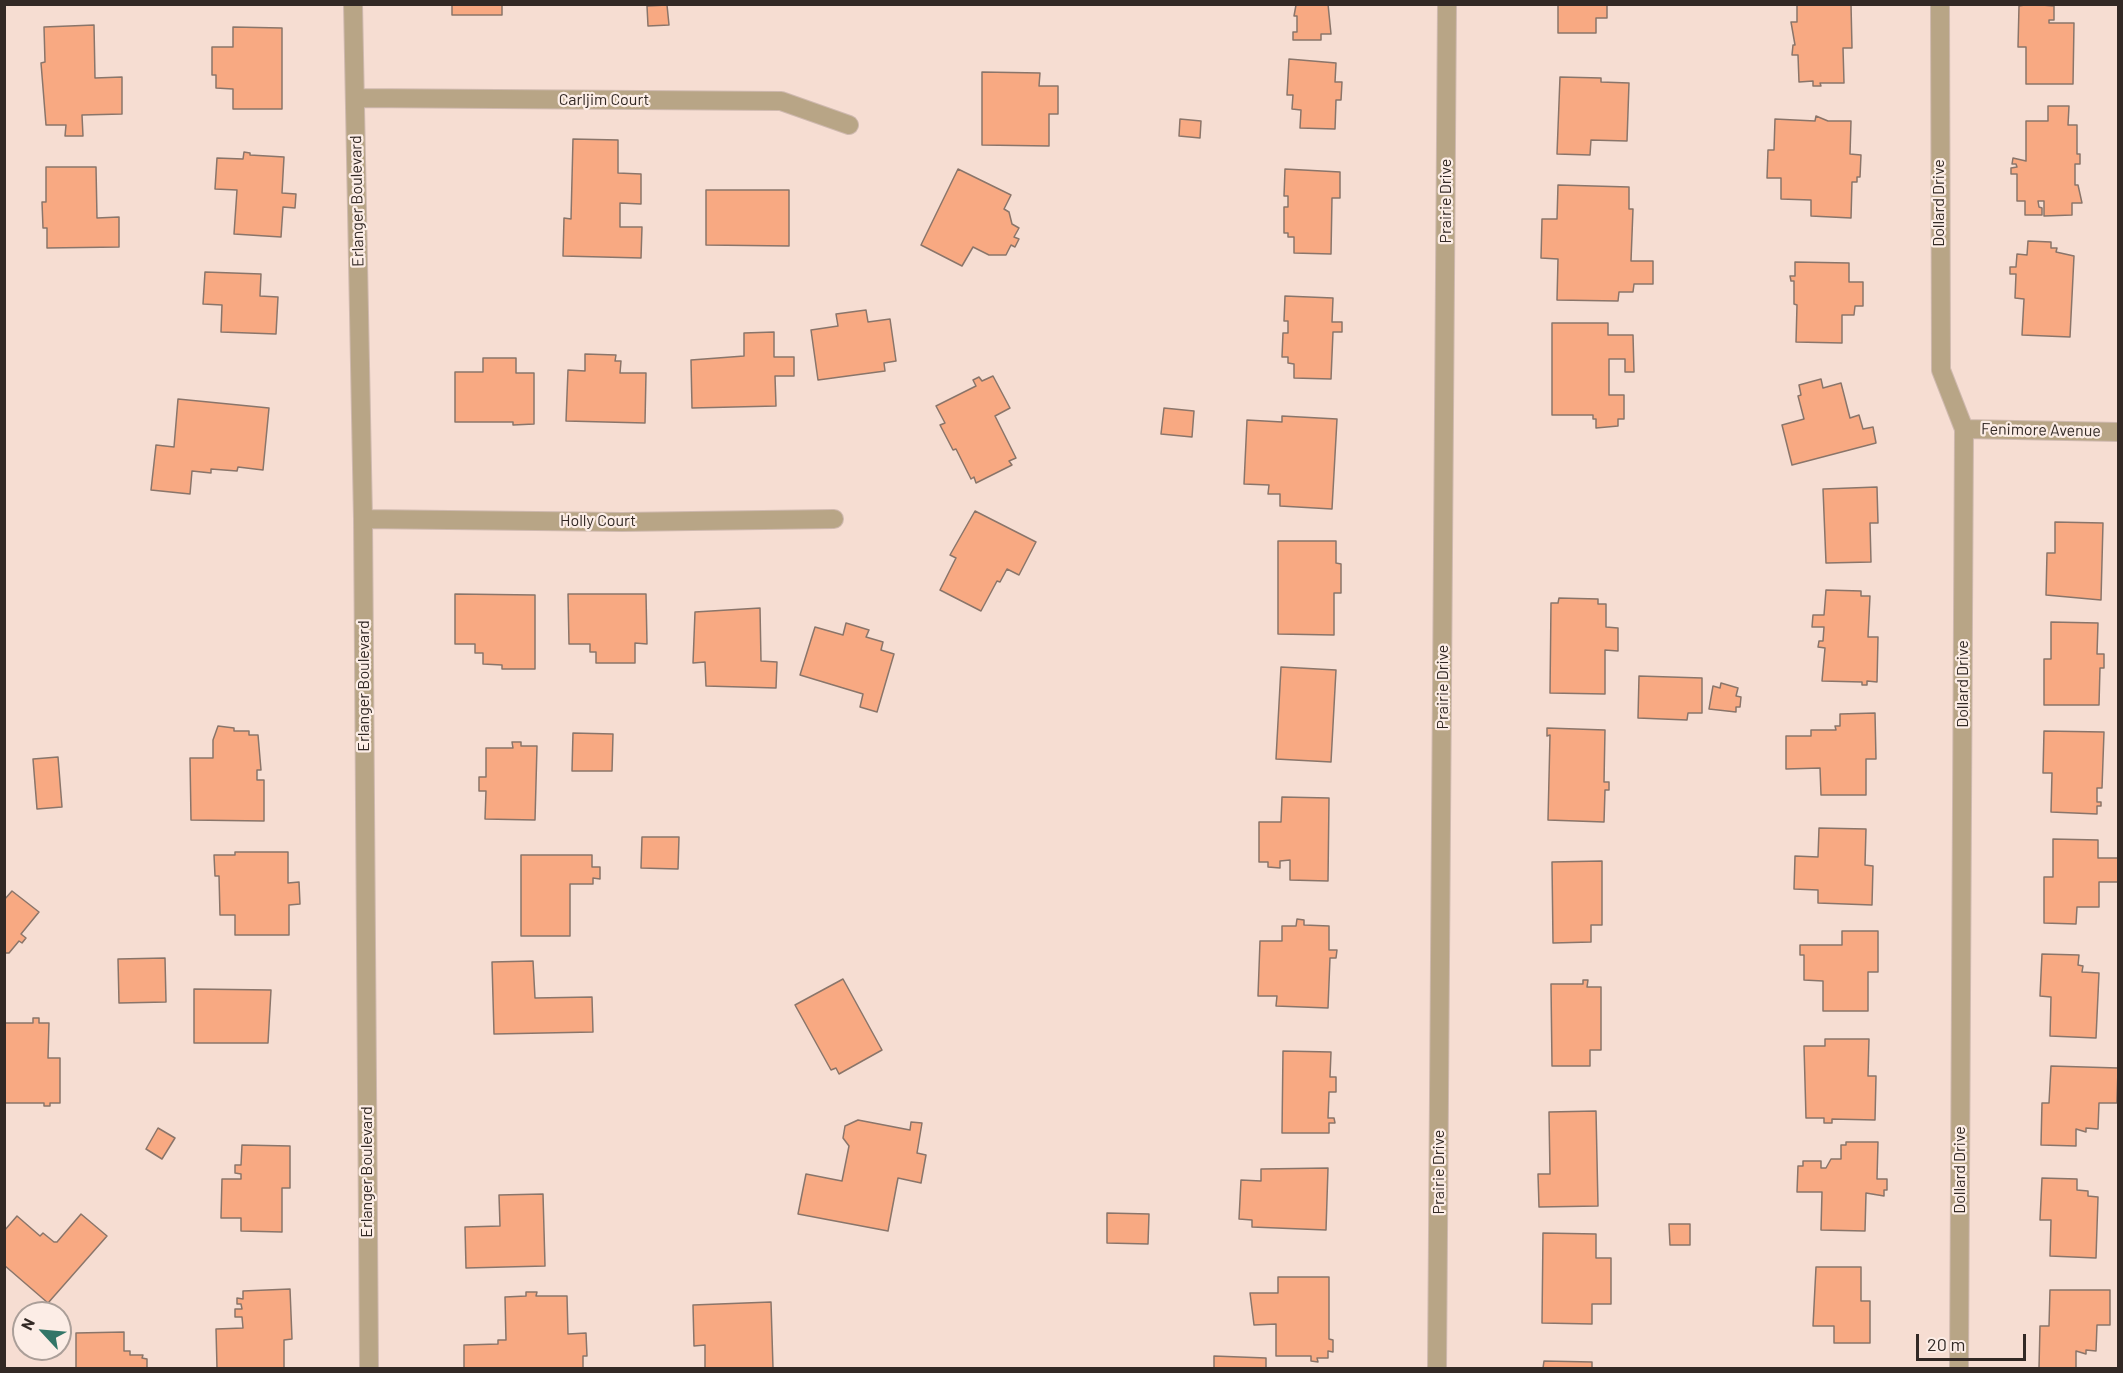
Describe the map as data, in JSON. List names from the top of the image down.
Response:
{
  "streets": {
    "street": [
      "Carljim Court",
      "Erlanger Boulevard",
      "Prairie Drive",
      "Dollard Drive",
      "Fenimore Avenue",
      "Holly Court"
    ]
  },
  "crossings": [
    ["Carljim Court", "Erlanger Boulevard"],
    ["Erlanger Boulevard", "Holly Court"],
    ["Dollard Drive", "Fenimore Avenue"]
  ],
  "scale_bar": "20 m",
  "north": "top left"
}
